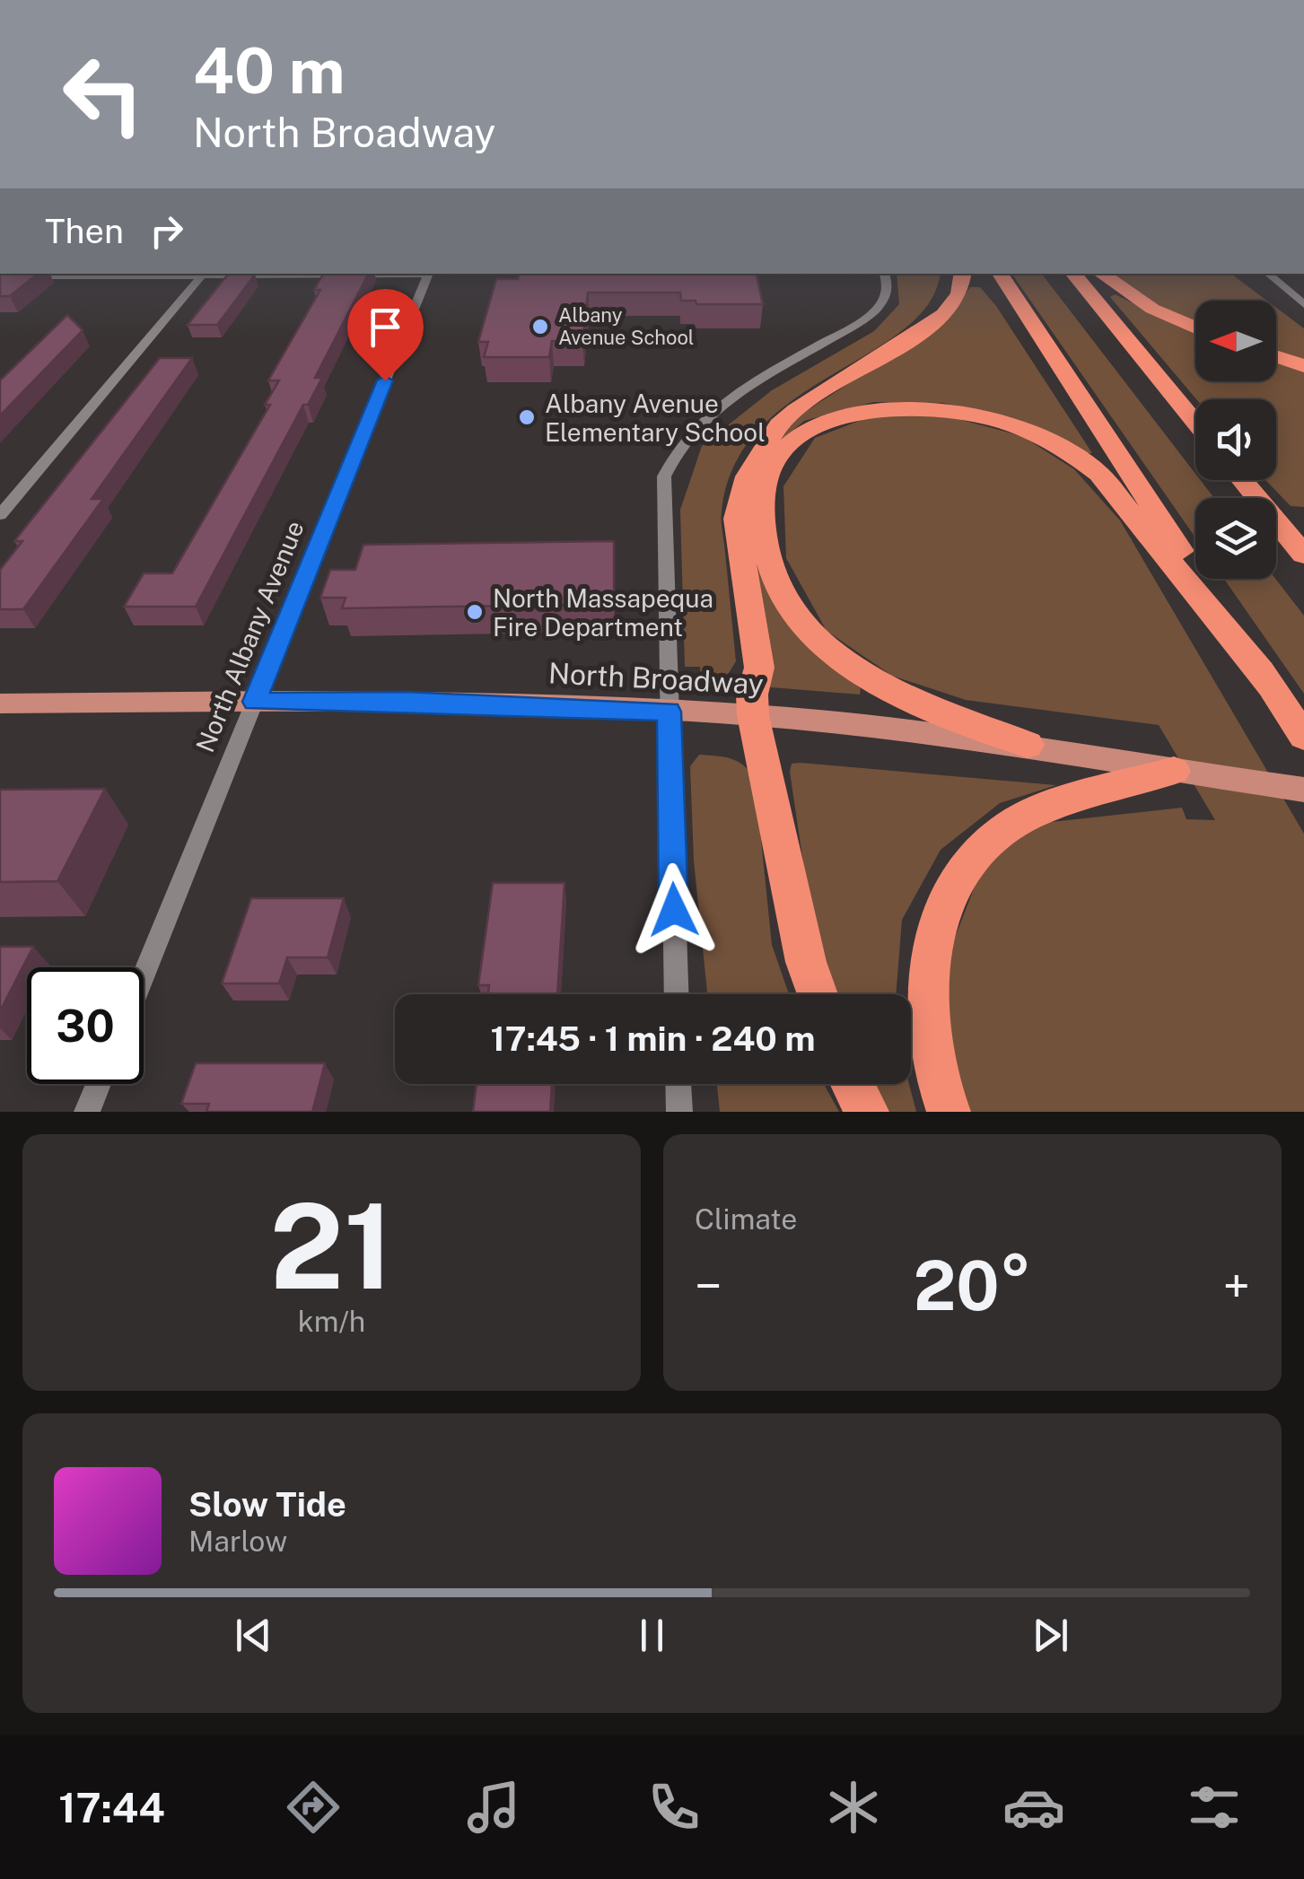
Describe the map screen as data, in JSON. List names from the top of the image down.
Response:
{
  "streets": {
    "main road": ["North Broadway"],
    "street": ["North Albany Avenue"]
  },
  "crossings": [
    ["North Albany Avenue", "North Broadway"]
  ],
  "places": ["Albany Avenue School", "Albany Avenue Elementary School", "North Massapequa Fire Department"],
  "north": "left",
  "page": {
    "turn": ["40 m", "North Broadway"],
    "then": "Then",
    "limit": "30",
    "trip": "17:45 · 1 min · 240 m",
    "tile": [
      ["21", "km/h"],
      "Climate"
    ],
    "heat": ["−", "20°", "+"],
    "song": ["Slow Tide", "Marlow"],
    "tabs": "17:44"
  }
}
